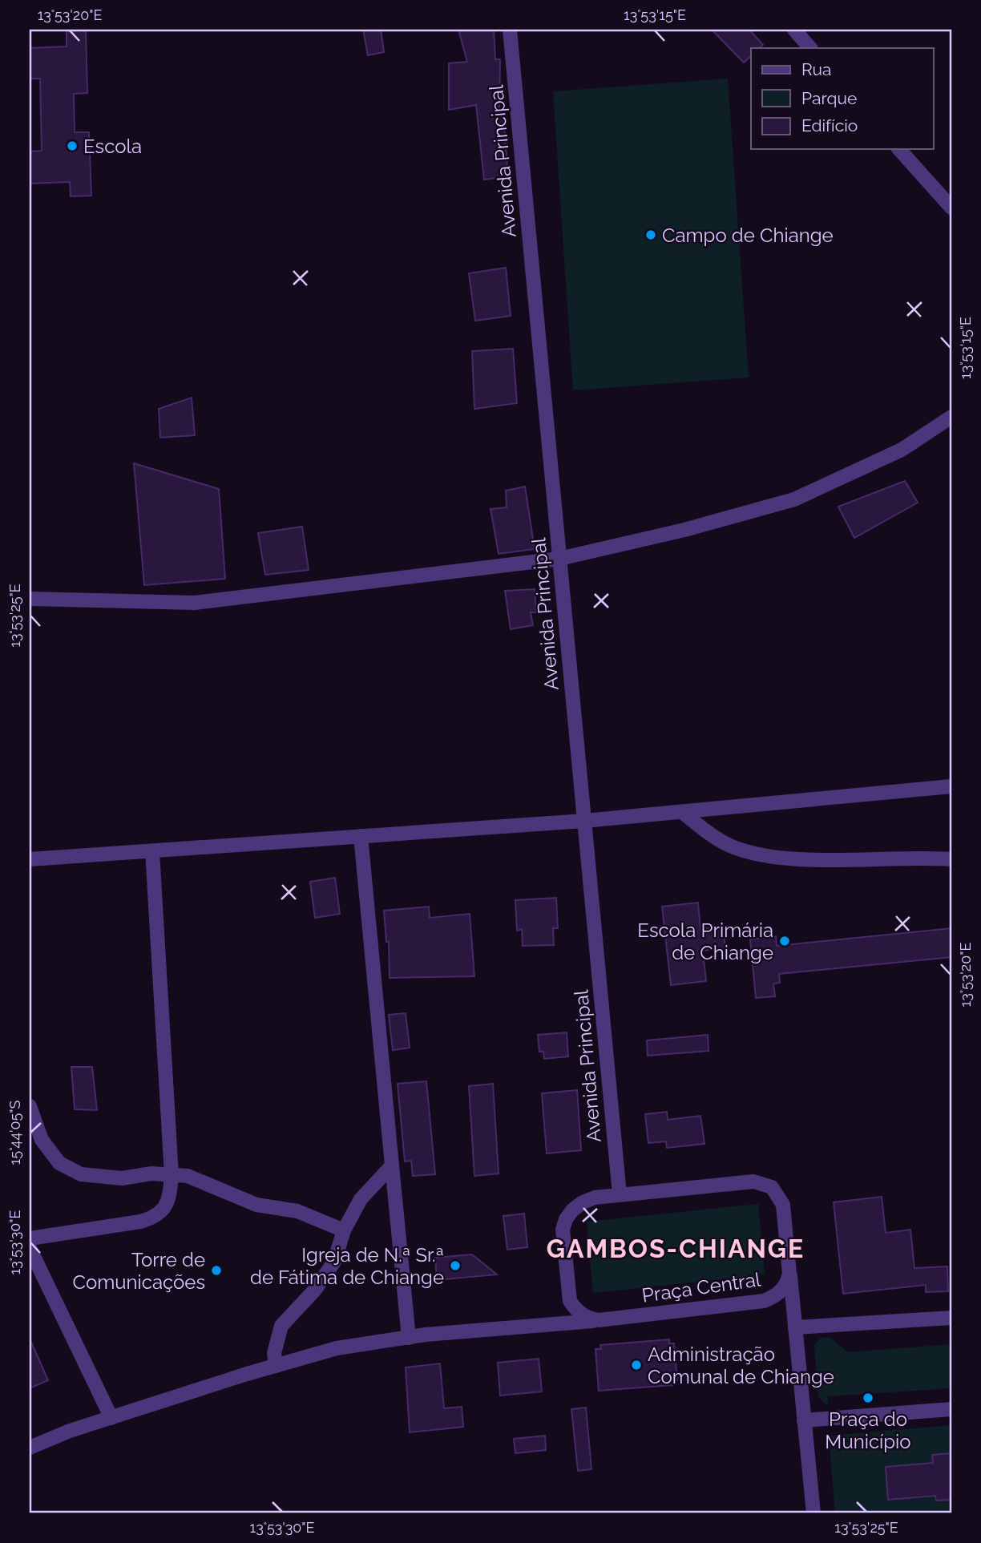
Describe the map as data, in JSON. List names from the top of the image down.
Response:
{
  "streets": {
    "street": ["Avenida Principal", "Praça Central"]
  },
  "districts": ["GAMBOS-CHIANGE"],
  "places": [
    "Escola",
    "Campo de Chiange",
    "Escola Primária de Chiange",
    "Igreja de N.ª Sr.ª de Fátima de Chiange",
    "Torre de Comunicações",
    "Administração Comunal de Chiange",
    "Praça do Município"
  ],
  "legend": ["Rua", "Parque", "Edifício"],
  "coordinates": [
    "13°53'20\"E",
    "13°53'15\"E",
    "13°53'25\"E",
    "15°44'05\"S",
    "13°53'30\"E"
  ]
}
